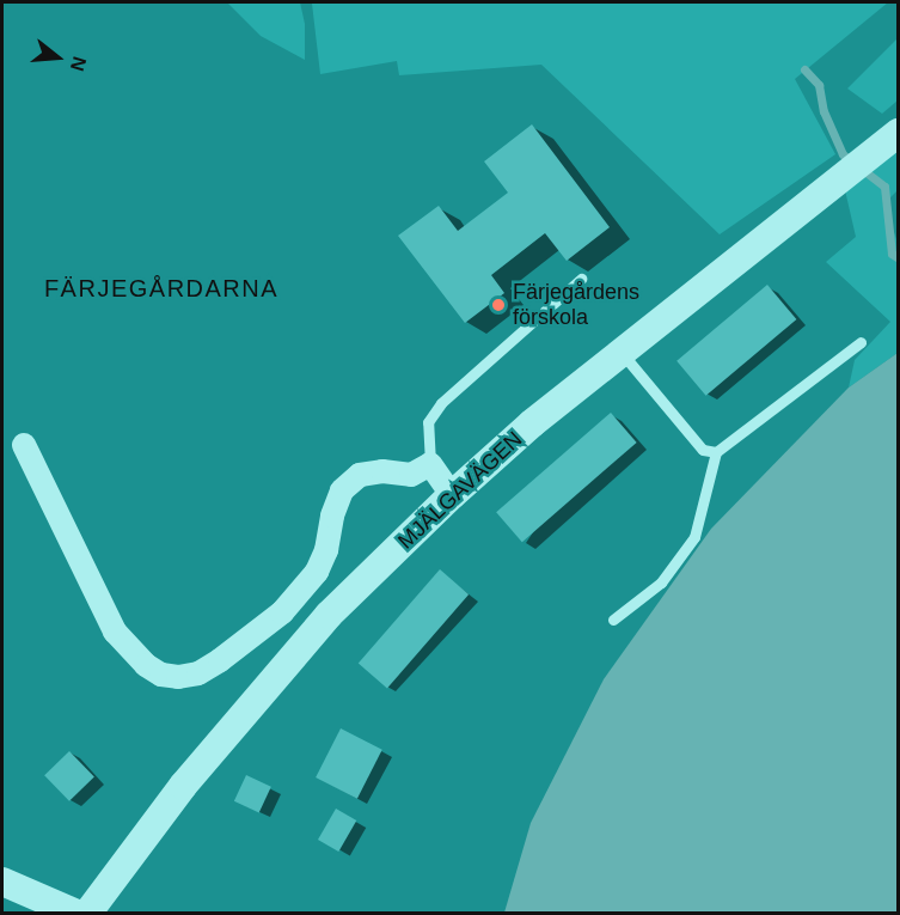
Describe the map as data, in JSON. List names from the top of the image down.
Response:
{
  "streets": {
    "street": ["MJÄLGAVÄGEN"]
  },
  "districts": ["FÄRJEGÅRDARNA"],
  "places": ["Färjegårdens förskola"],
  "north": "right"
}
